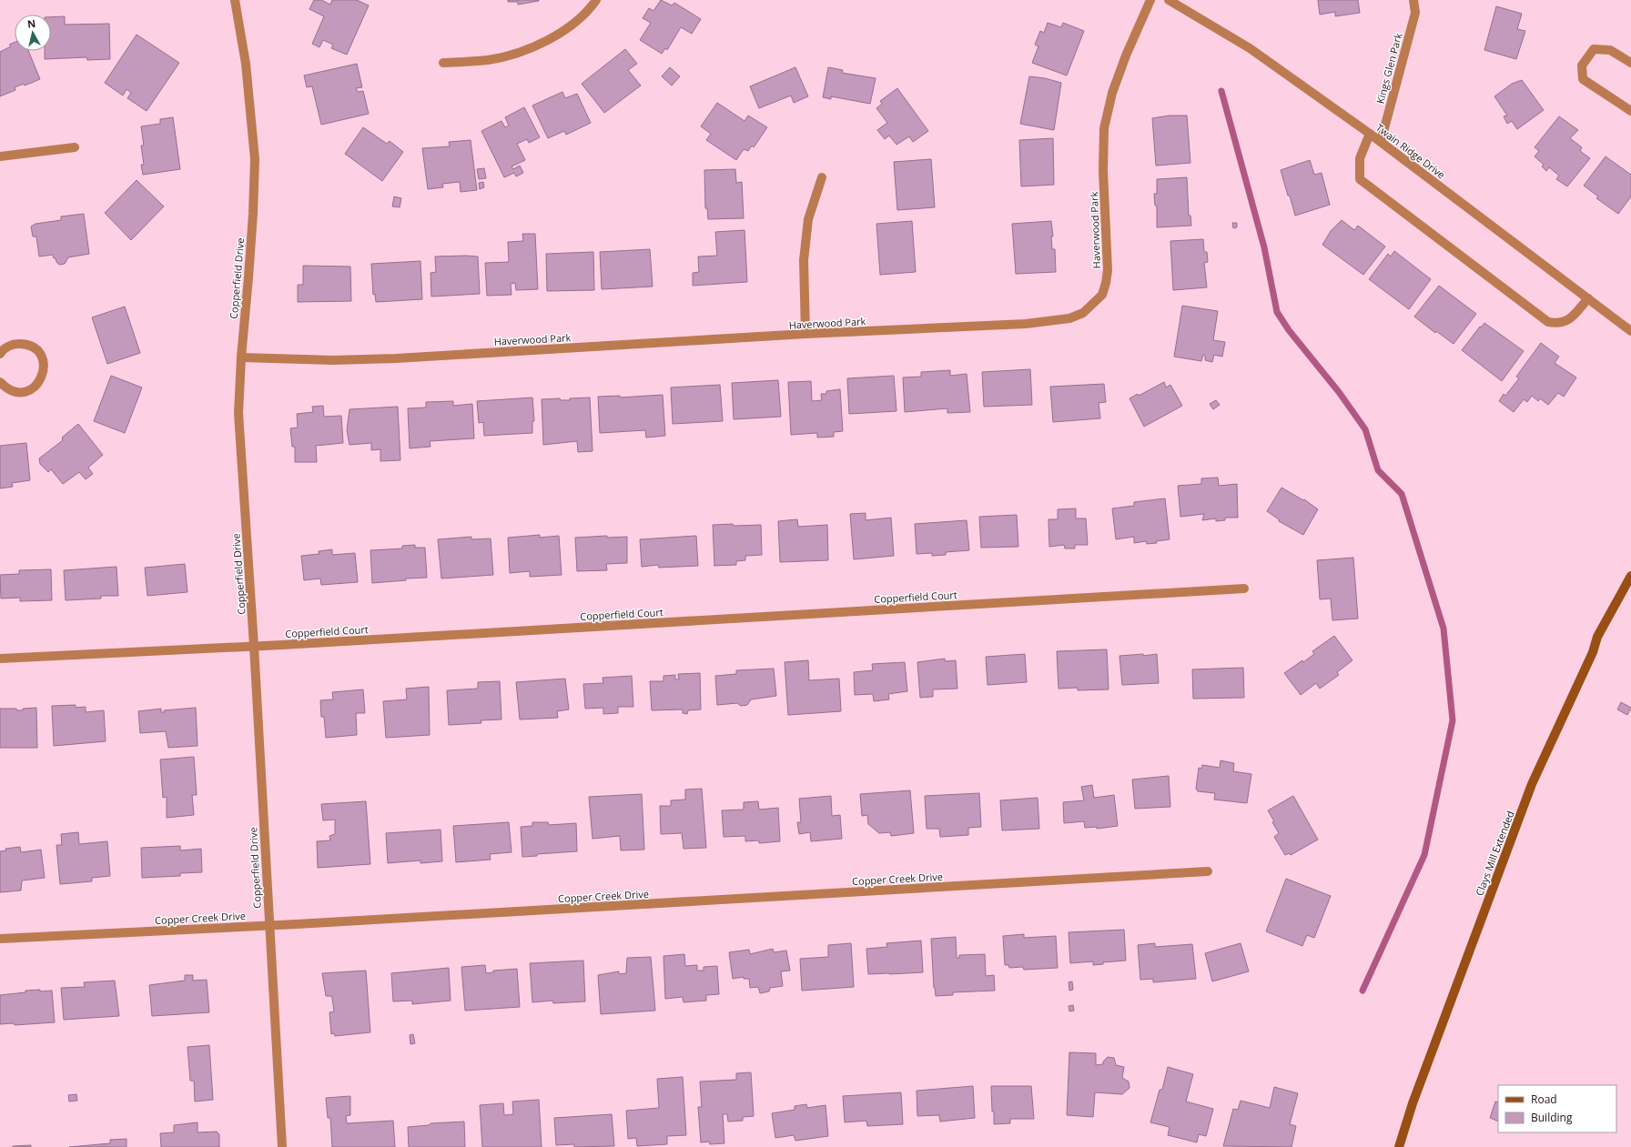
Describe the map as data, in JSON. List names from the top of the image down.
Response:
{
  "streets": {
    "main road": ["Clays Mill Extended"],
    "street": [
      "Kings Glen Park",
      "Twain Ridge Drive",
      "Haverwood Park",
      "Copperfield Drive",
      "Copperfield Court",
      "Copper Creek Drive"
    ]
  },
  "crossings": [
    ["Kings Glen Park", "Twain Ridge Drive"],
    ["Haverwood Park", "Copperfield Drive"],
    ["Copperfield Drive", "Copperfield Court"],
    ["Copperfield Drive", "Copper Creek Drive"]
  ],
  "legend": ["Road", "Building"],
  "north": "top"
}
